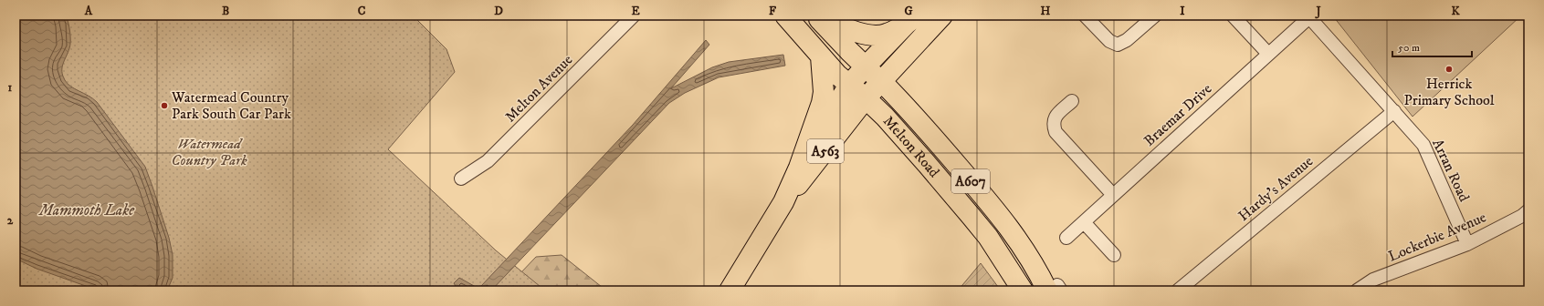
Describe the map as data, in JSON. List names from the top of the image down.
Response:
{
  "streets": {
    "main road": ["Melton Road", "A563", "A607"],
    "street": [
      "Melton Avenue",
      "Braemar Drive",
      "Arran Road",
      "Hardy's Avenue",
      "Lockerbie Avenue"
    ]
  },
  "crossings": [
    ["Braemar Drive", "Arran Road"],
    ["Melton Road", "A563"],
    ["Arran Road", "Hardy's Avenue"],
    ["Arran Road", "Lockerbie Avenue"]
  ],
  "water": ["Mammoth Lake"],
  "parks": ["Watermead Country Park"],
  "places": ["Herrick Primary School", "Watermead Country Park South Car Park"],
  "scale_bar": "50 m",
  "grid": {
    "columns": [
      "A",
      "B",
      "C",
      "D",
      "E",
      "F",
      "G",
      "H",
      "I",
      "J",
      "K"
    ],
    "rows": ["1", "2"]
  }
}
